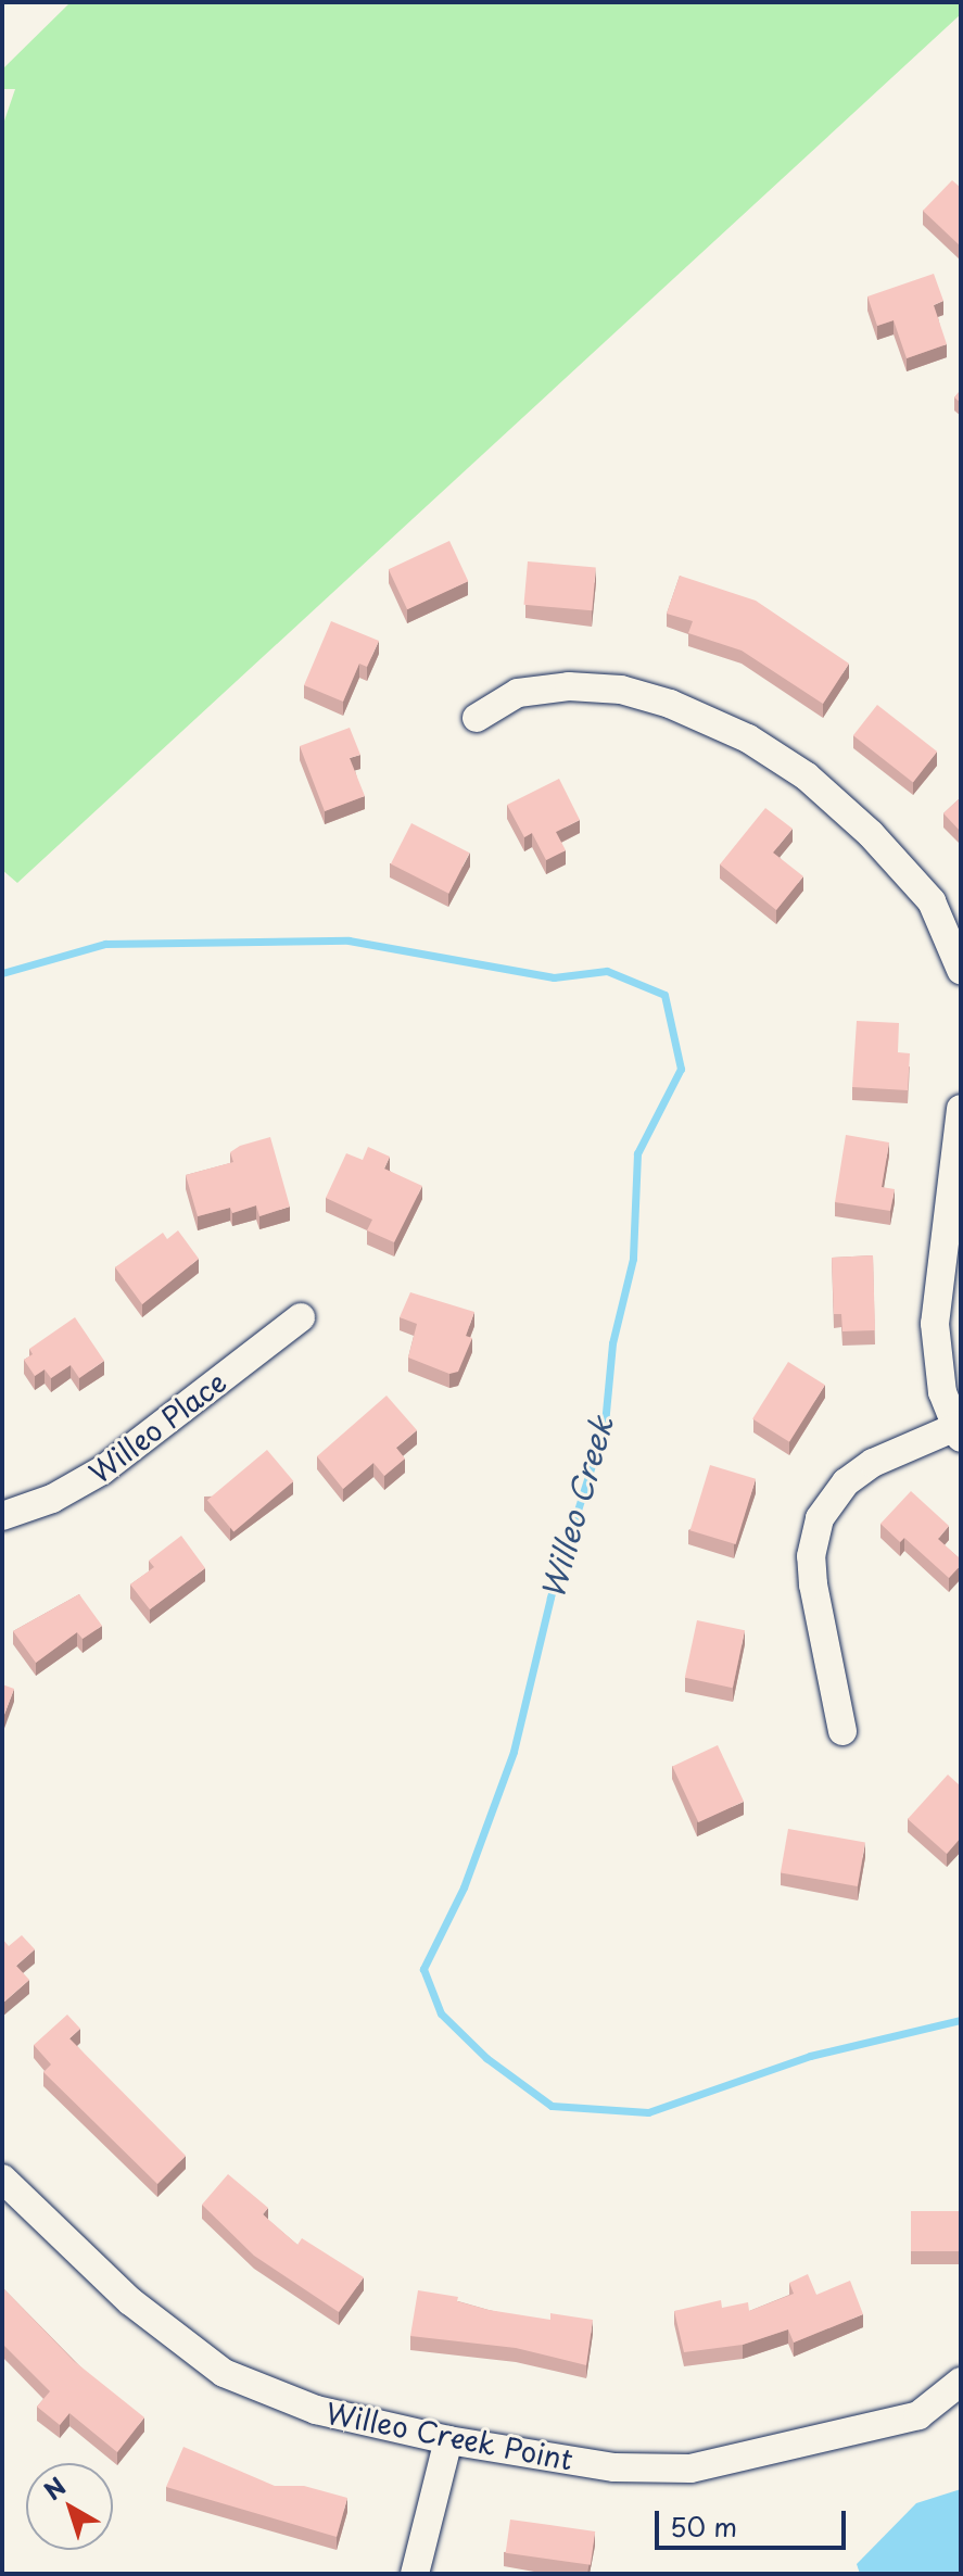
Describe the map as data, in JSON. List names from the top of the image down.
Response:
{
  "streets": {
    "street": ["Willeo Place", "Willeo Creek Point"]
  },
  "water": ["Willeo Creek"],
  "scale_bar": "50 m",
  "north": "top left"
}
